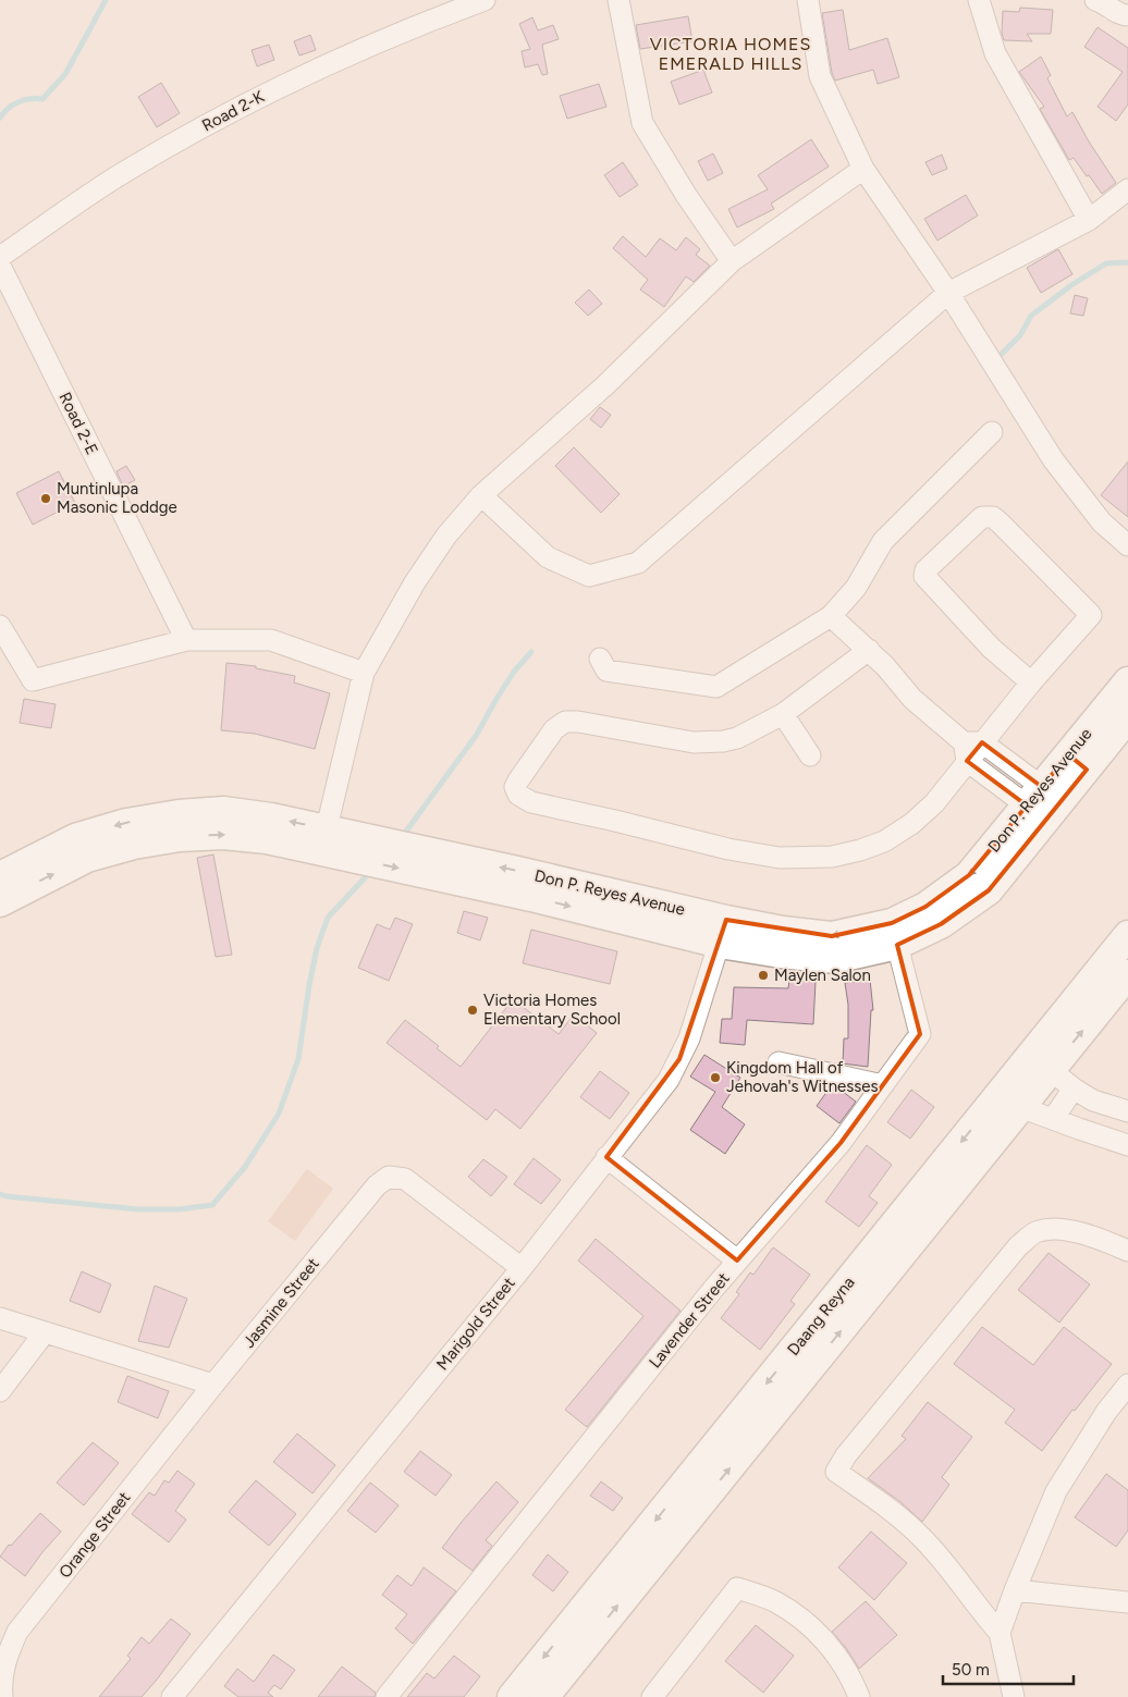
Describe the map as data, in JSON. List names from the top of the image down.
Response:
{
  "streets": {
    "street": [
      "Road 2-K",
      "Road 2-E",
      "Don P. Reyes Avenue",
      "Jasmine Street",
      "Daang Reyna",
      "Lavender Street",
      "Marigold Street",
      "Orange Street"
    ]
  },
  "crossings": [
    ["Don P. Reyes Avenue", "Lavender Street"],
    ["Don P. Reyes Avenue", "Marigold Street"],
    ["Jasmine Street", "Marigold Street"],
    ["Jasmine Street", "Orange Street"]
  ],
  "districts": ["VICTORIA HOMES EMERALD HILLS"],
  "places": [
    "Muntinlupa Masonic Loddge",
    "Maylen Salon",
    "Victoria Homes Elementary School",
    "Kingdom Hall of Jehovah's Witnesses"
  ],
  "scale_bar": "50 m"
}
